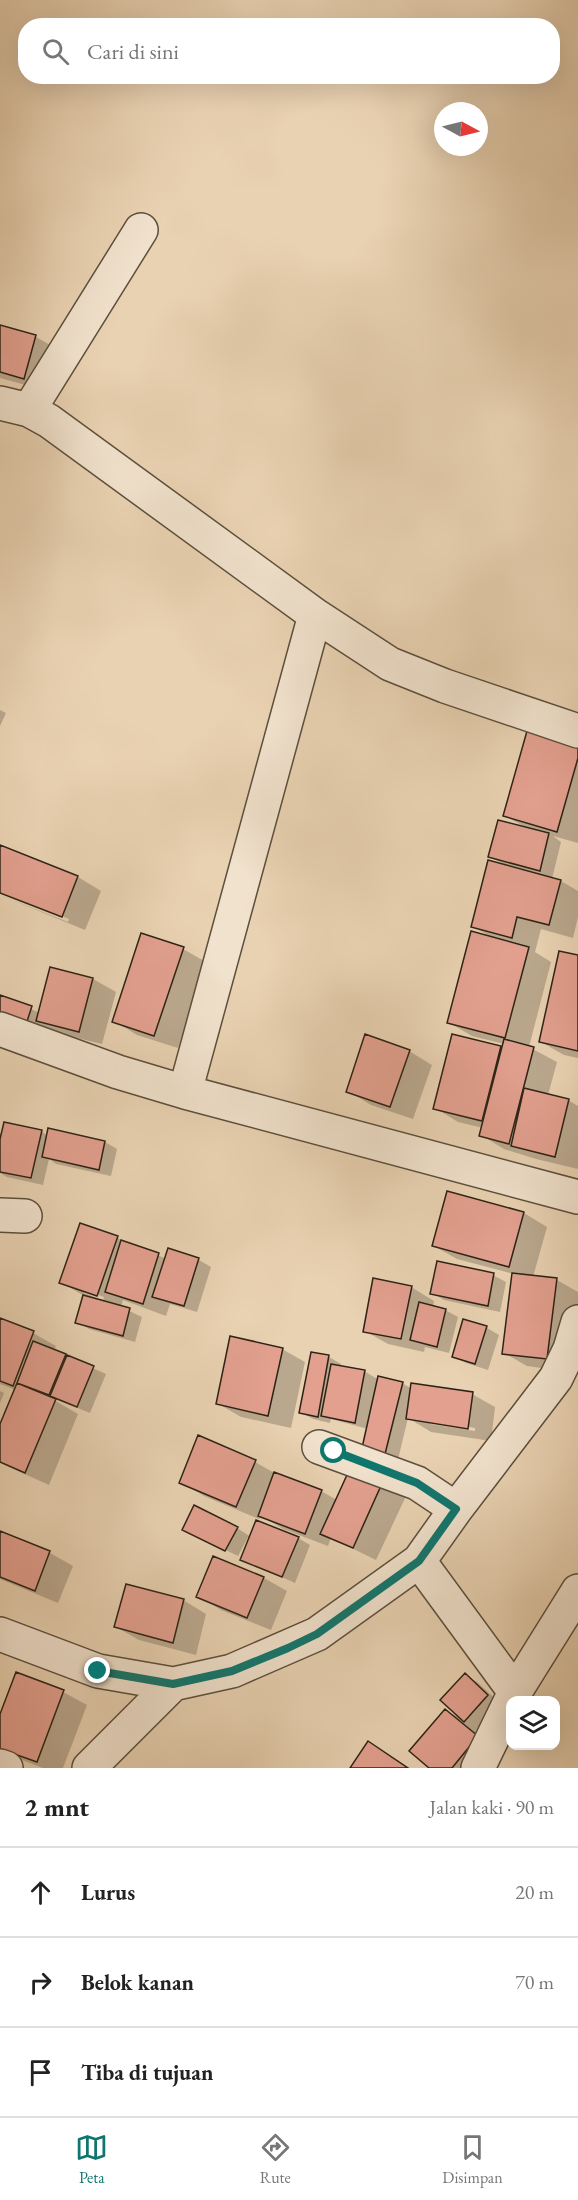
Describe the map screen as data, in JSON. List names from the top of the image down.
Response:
{
  "north": "right",
  "page": {
    "search": "Cari di sini",
    "heading": ["2 mnt", "Jalan kaki · 90 m"],
    "list": [
      ["Lurus", "20 m"],
      ["Belok kanan", "70 m"],
      "Tiba di tujuan"
    ],
    "nav": ["Peta", "Rute", "Disimpan"]
  }
}
